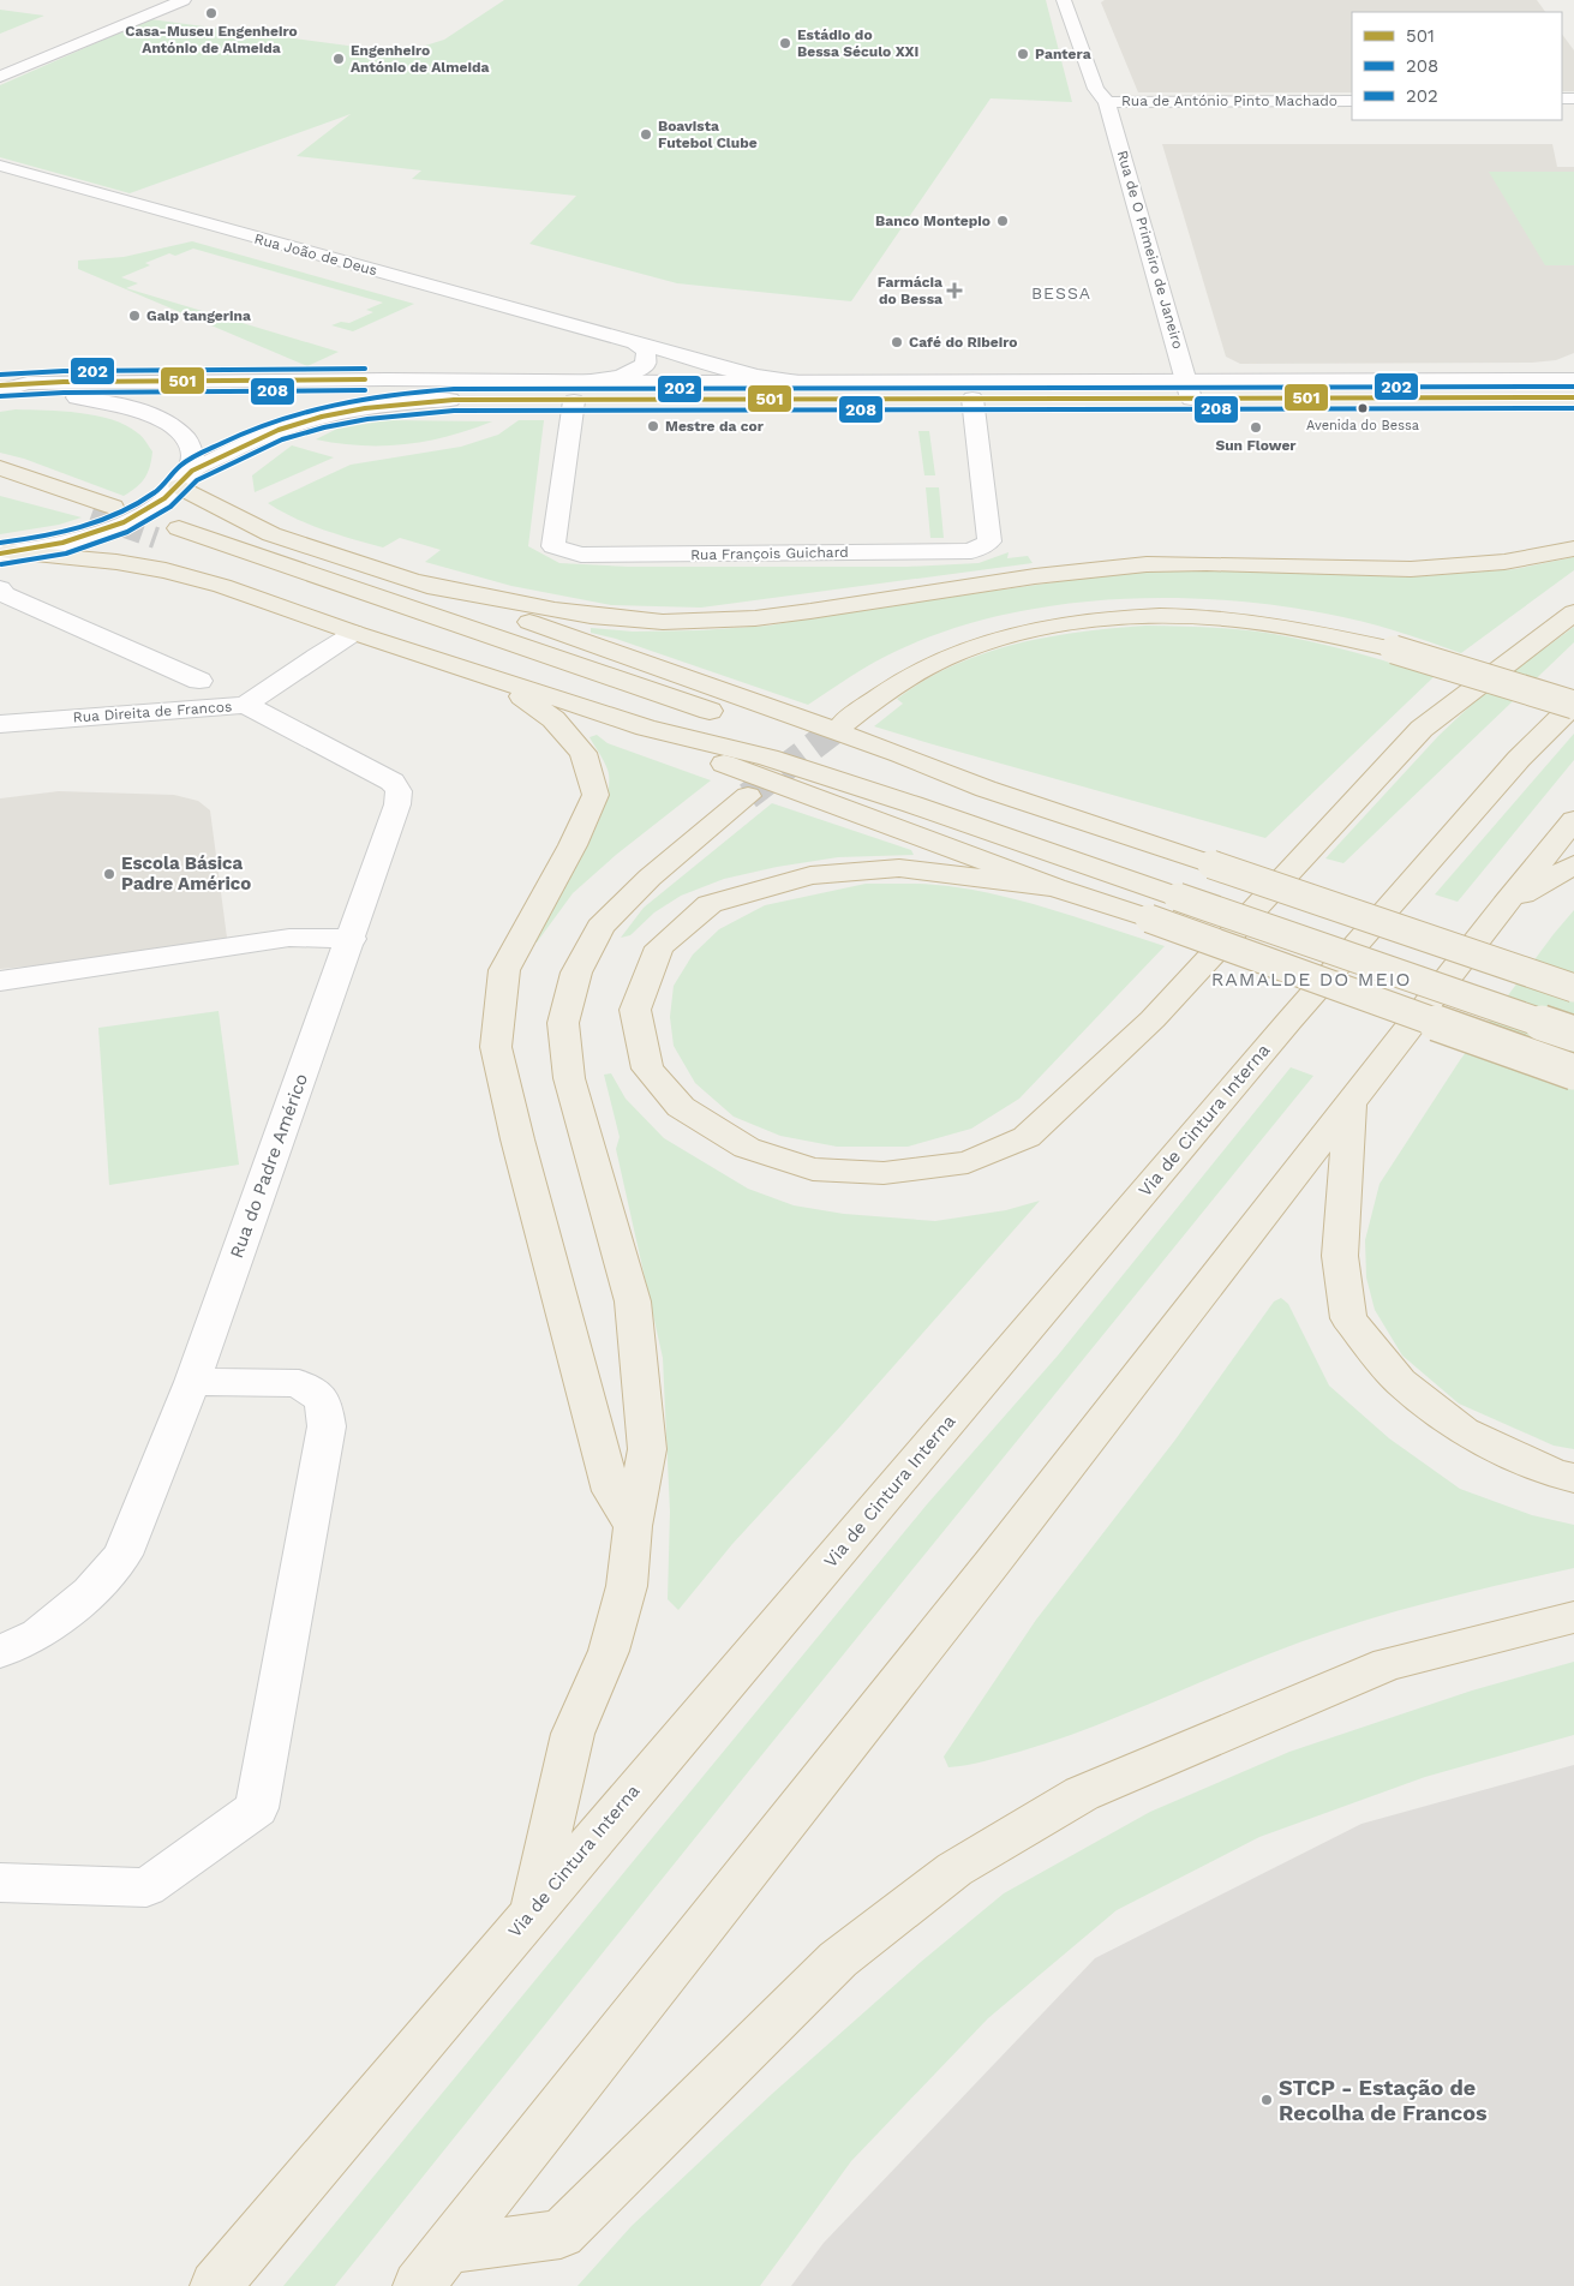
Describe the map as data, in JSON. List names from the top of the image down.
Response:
{
  "streets": {
    "highway": ["Via de Cintura Interna"],
    "street": [
      "Rua de António Pinto Machado",
      "Rua de O Primeiro de Janeiro",
      "Rua João de Deus",
      "Rua François Guichard",
      "Rua Direita de Francos",
      "Rua do Padre Américo"
    ]
  },
  "crossings": [
    ["Rua de António Pinto Machado", "Rua de O Primeiro de Janeiro"],
    ["Rua Direita de Francos", "Rua do Padre Américo"]
  ],
  "districts": ["BESSA", "RAMALDE DO MEIO"],
  "places": {
    "other": [
      "Casa-Museu Engenheiro António de Almeida",
      "Estádio do Bessa Século XXI",
      "Pantera",
      "Engenheiro António de Almeida",
      "Boavista Futebol Clube",
      "Banco Montepio",
      "Galp tangerina",
      "Café do Ribeiro",
      "Avenida do Bessa",
      "Mestre da cor",
      "Sun Flower",
      "Escola Básica Padre Américo",
      "STCP - Estação de Recolha de Francos"
    ],
    "health": ["Farmácia do Bessa"]
  },
  "lines": ["transit line 202", "transit line 501", "transit line 208"],
  "legend": ["501", "208", "202"]
}
